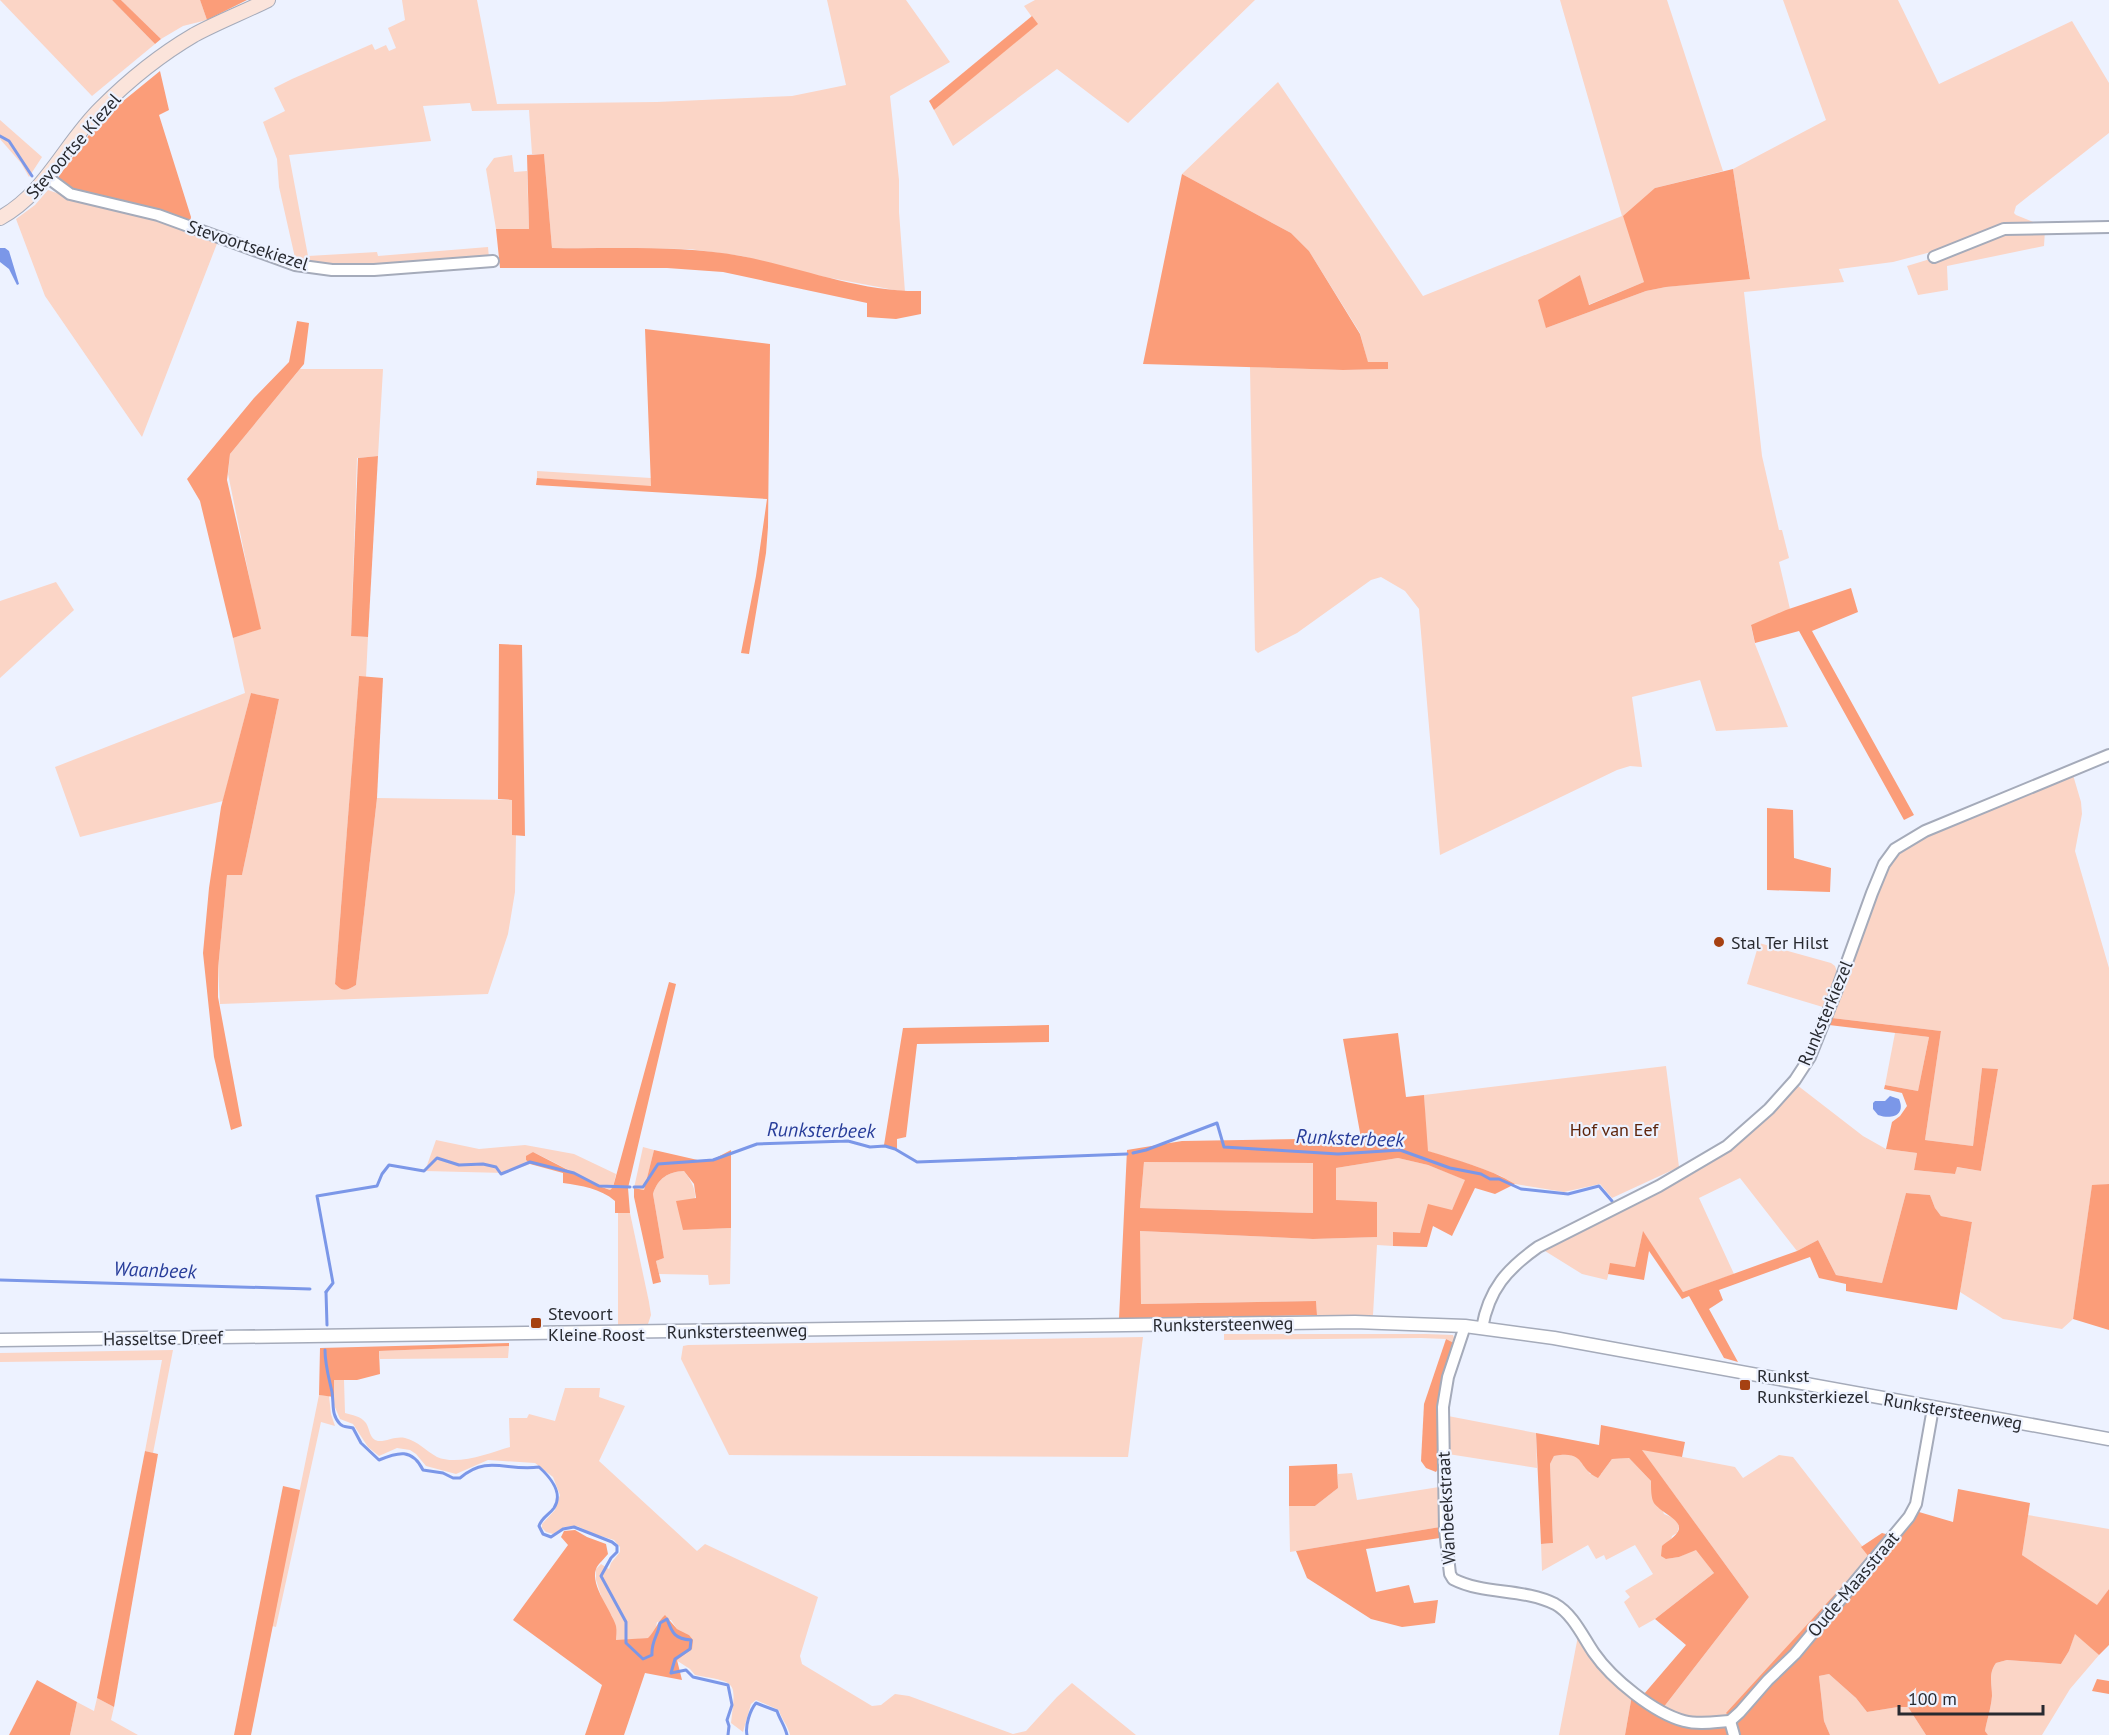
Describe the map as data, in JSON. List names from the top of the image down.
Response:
{
  "streets": {
    "main road": ["Stevoortse Kiezel"],
    "street": [
      "Stevoortsekiezel",
      "Runksterkiezel",
      "Runkstersteenweg",
      "Hasseltse Dreef",
      "Wanbeekstraat",
      "Oude-Maasstraat"
    ]
  },
  "crossings": [
    ["Stevoortse Kiezel", "Stevoortsekiezel"],
    ["Runksterkiezel", "Runkstersteenweg"],
    ["Runkstersteenweg", "Hasseltse Dreef"],
    ["Runkstersteenweg", "Wanbeekstraat"],
    ["Runkstersteenweg", "Oude-Maasstraat"],
    ["Wanbeekstraat", "Oude-Maasstraat"]
  ],
  "water": ["Runksterbeek", "Waanbeek"],
  "parks": ["Hof van Eef"],
  "places": {
    "other": ["Stal Ter Hilst"],
    "transit": ["Stevoort Kleine Roost", "Runkst Runksterkiezel"]
  },
  "scale_bar": "100 m"
}
